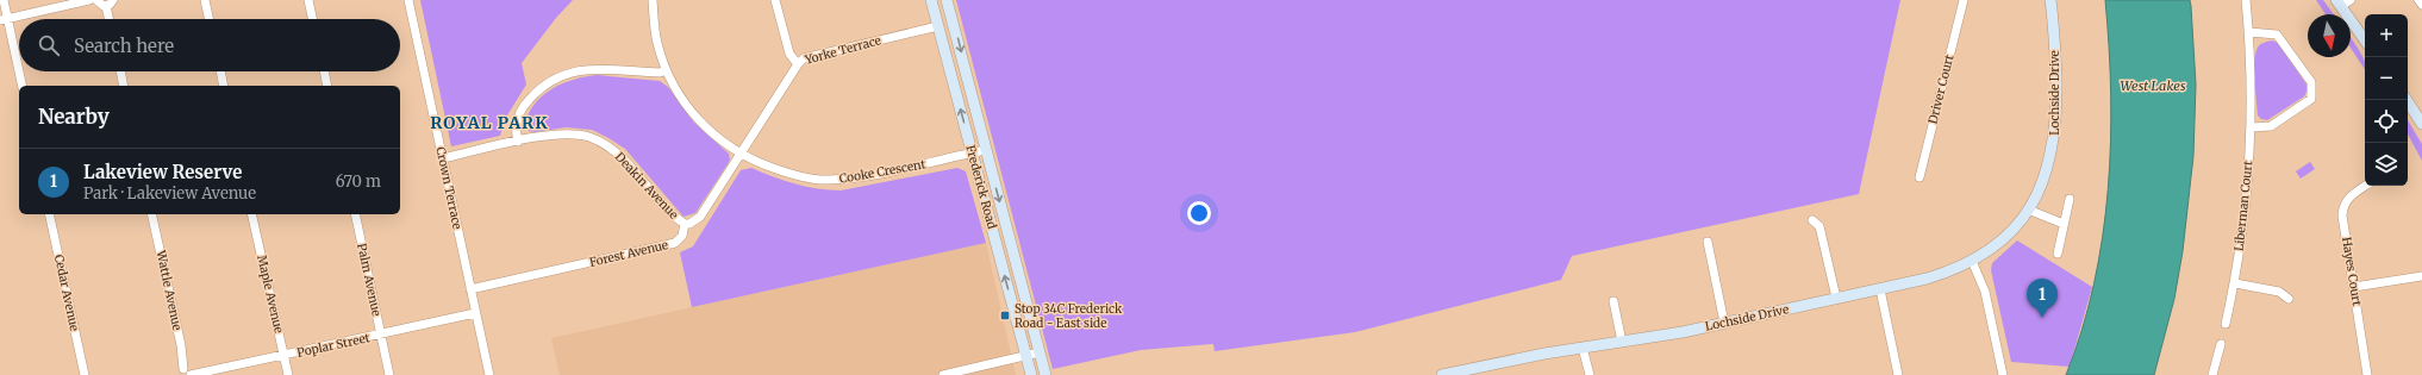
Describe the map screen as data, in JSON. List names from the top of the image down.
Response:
{
  "streets": {
    "street": [
      "Yorke Terrace",
      "Driver Court",
      "Lochside Drive",
      "Cooke Crescent",
      "Deakin Avenue",
      "Frederick Road",
      "Crown Terrace",
      "Liberman Court",
      "Forest Avenue",
      "Hayes Court",
      "Palm Avenue",
      "Wattle Avenue",
      "Cedar Avenue",
      "Maple Avenue",
      "Poplar Street"
    ]
  },
  "crossings": [
    ["Yorke Terrace", "Cooke Crescent"],
    ["Yorke Terrace", "Frederick Road"],
    ["Yorke Terrace", "Forest Avenue"],
    ["Cooke Crescent", "Frederick Road"],
    ["Cooke Crescent", "Forest Avenue"],
    ["Deakin Avenue", "Crown Terrace"],
    ["Deakin Avenue", "Forest Avenue"],
    ["Crown Terrace", "Forest Avenue"],
    ["Crown Terrace", "Poplar Street"],
    ["Palm Avenue", "Poplar Street"],
    ["Wattle Avenue", "Poplar Street"],
    ["Maple Avenue", "Poplar Street"]
  ],
  "districts": ["ROYAL PARK"],
  "water": ["West Lakes"],
  "places": {
    "transit": ["Stop 34C Frederick Road - East side"]
  },
  "north": "bottom",
  "page": {
    "map_buttons": ["+", "−"],
    "search": "Search here",
    "heading": "Nearby",
    "list": [
      {
        "mark": "1",
        "name": "Lakeview Reserve",
        "note": "Park · Lakeview Avenue",
        "value": "670 m"
      }
    ],
    "pins": "1"
  }
}
